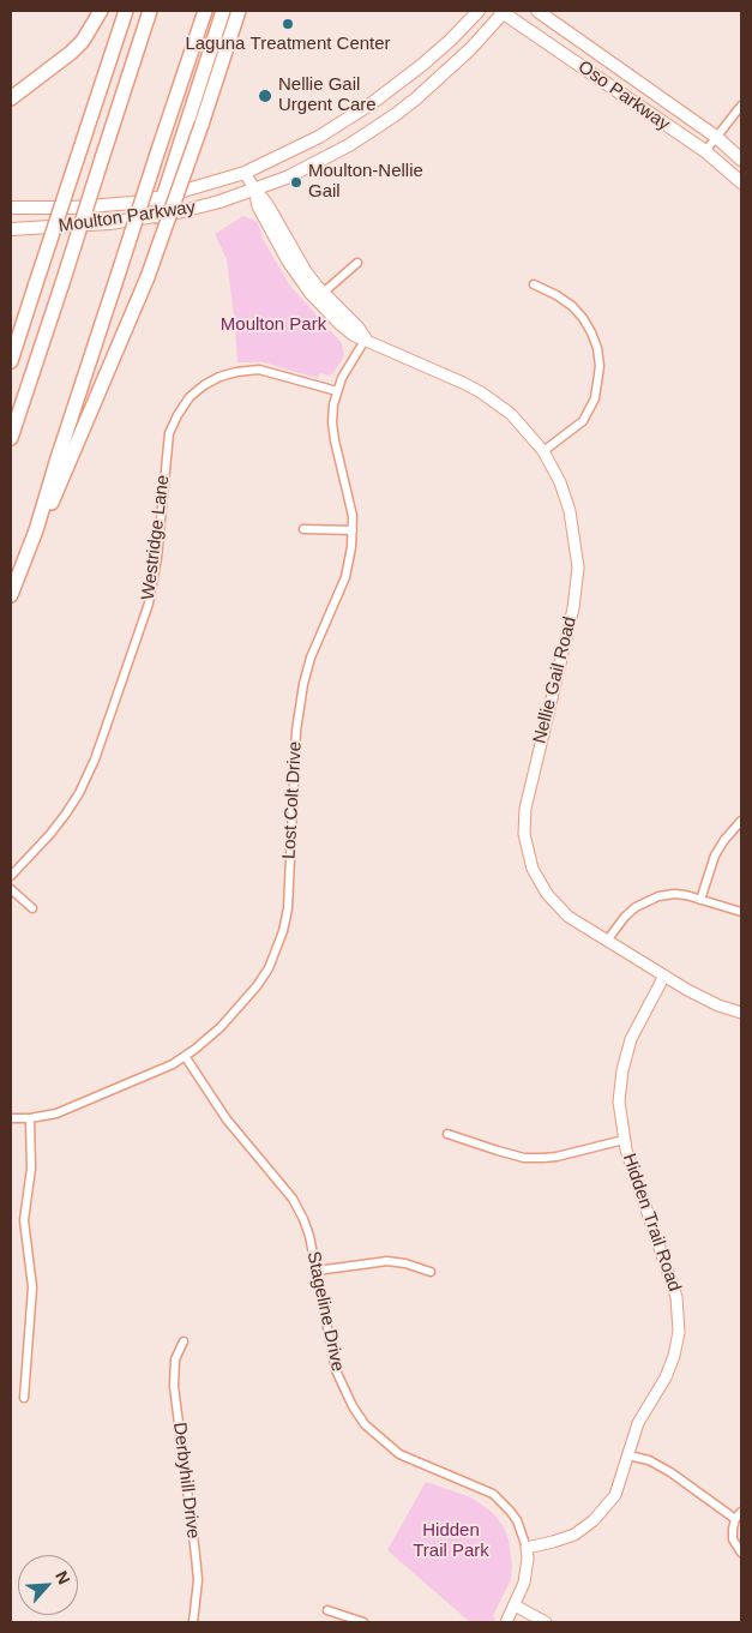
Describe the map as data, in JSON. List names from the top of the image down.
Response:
{
  "streets": {
    "main road": ["Oso Parkway", "Moulton Parkway"],
    "street": [
      "Westridge Lane",
      "Nellie Gail Road",
      "Lost Colt Drive",
      "Hidden Trail Road",
      "Stageline Drive",
      "Derbyhill Drive"
    ]
  },
  "crossings": [
    ["Oso Parkway", "Moulton Parkway"],
    ["Moulton Parkway", "Nellie Gail Road"],
    ["Westridge Lane", "Lost Colt Drive"],
    ["Nellie Gail Road", "Lost Colt Drive"],
    ["Nellie Gail Road", "Hidden Trail Road"],
    ["Lost Colt Drive", "Stageline Drive"],
    ["Hidden Trail Road", "Stageline Drive"]
  ],
  "parks": ["Moulton Park", "Hidden Trail Park"],
  "places": ["Laguna Treatment Center", "Nellie Gail Urgent Care", "Moulton-Nellie Gail"],
  "north": "top right"
}
